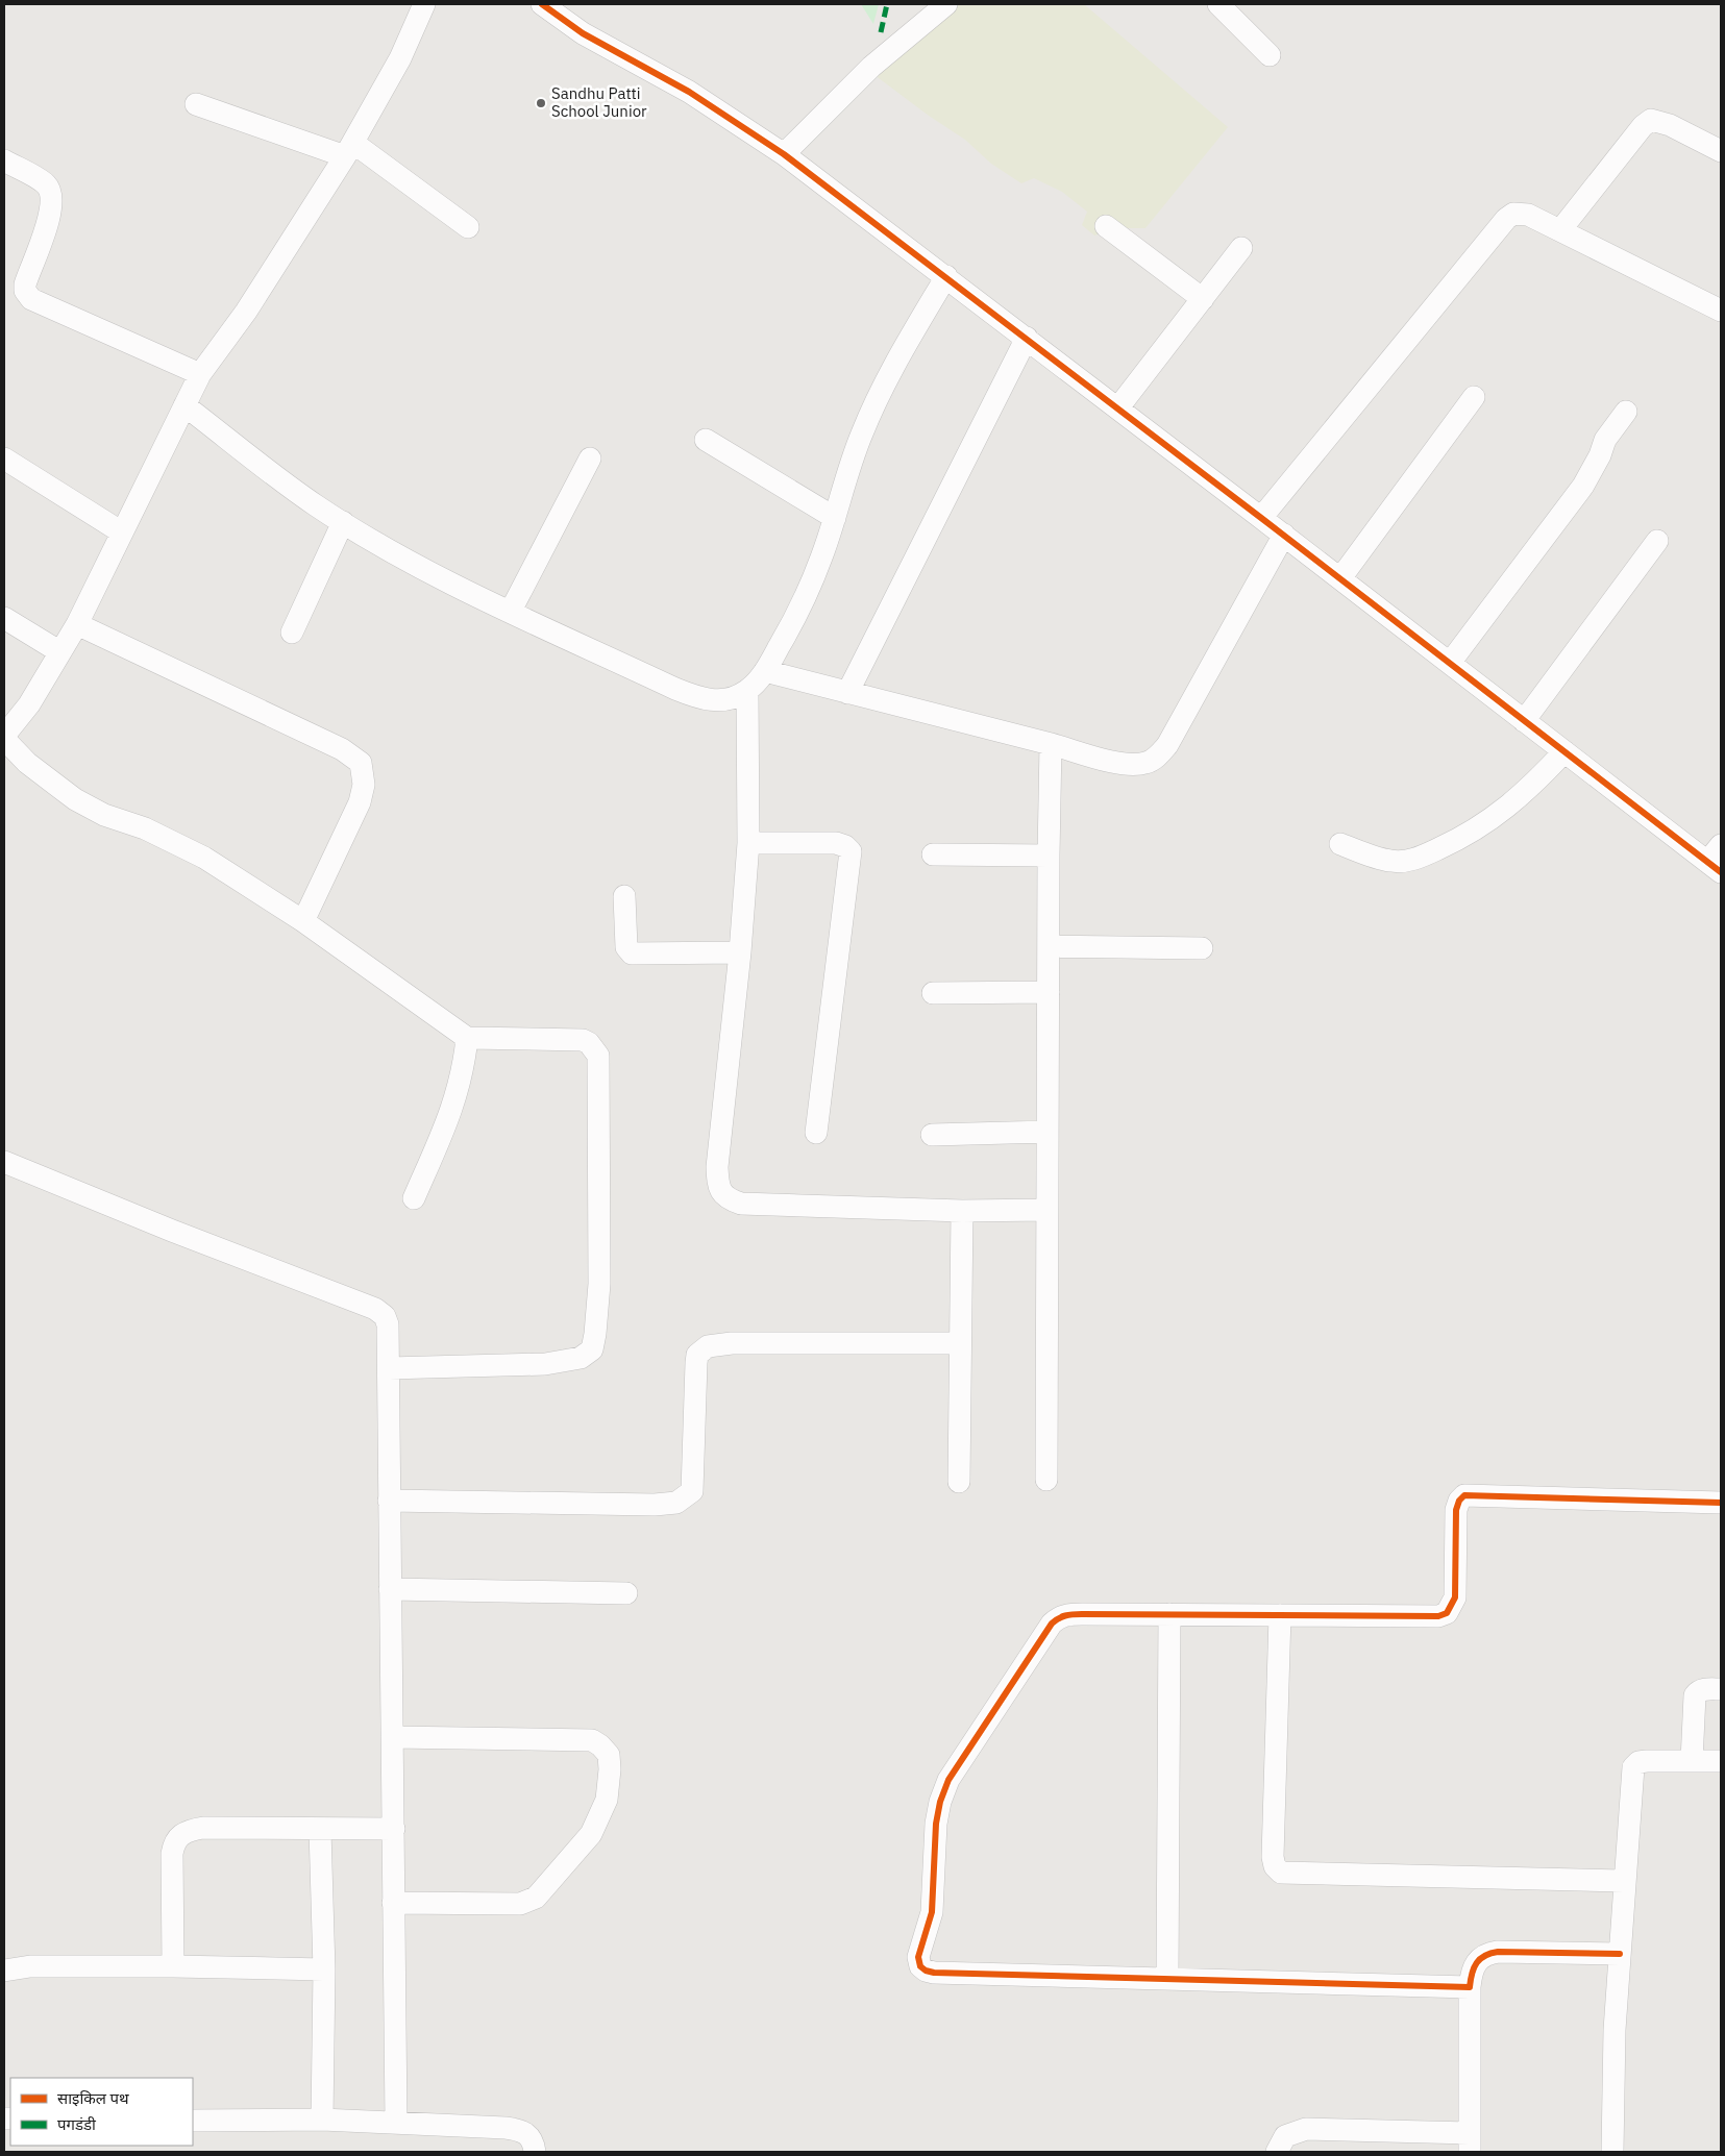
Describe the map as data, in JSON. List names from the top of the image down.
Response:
{
  "places": ["Sandhu Patti School Junior"],
  "legend": ["साइकिल पथ", "पगडंडी"]
}
